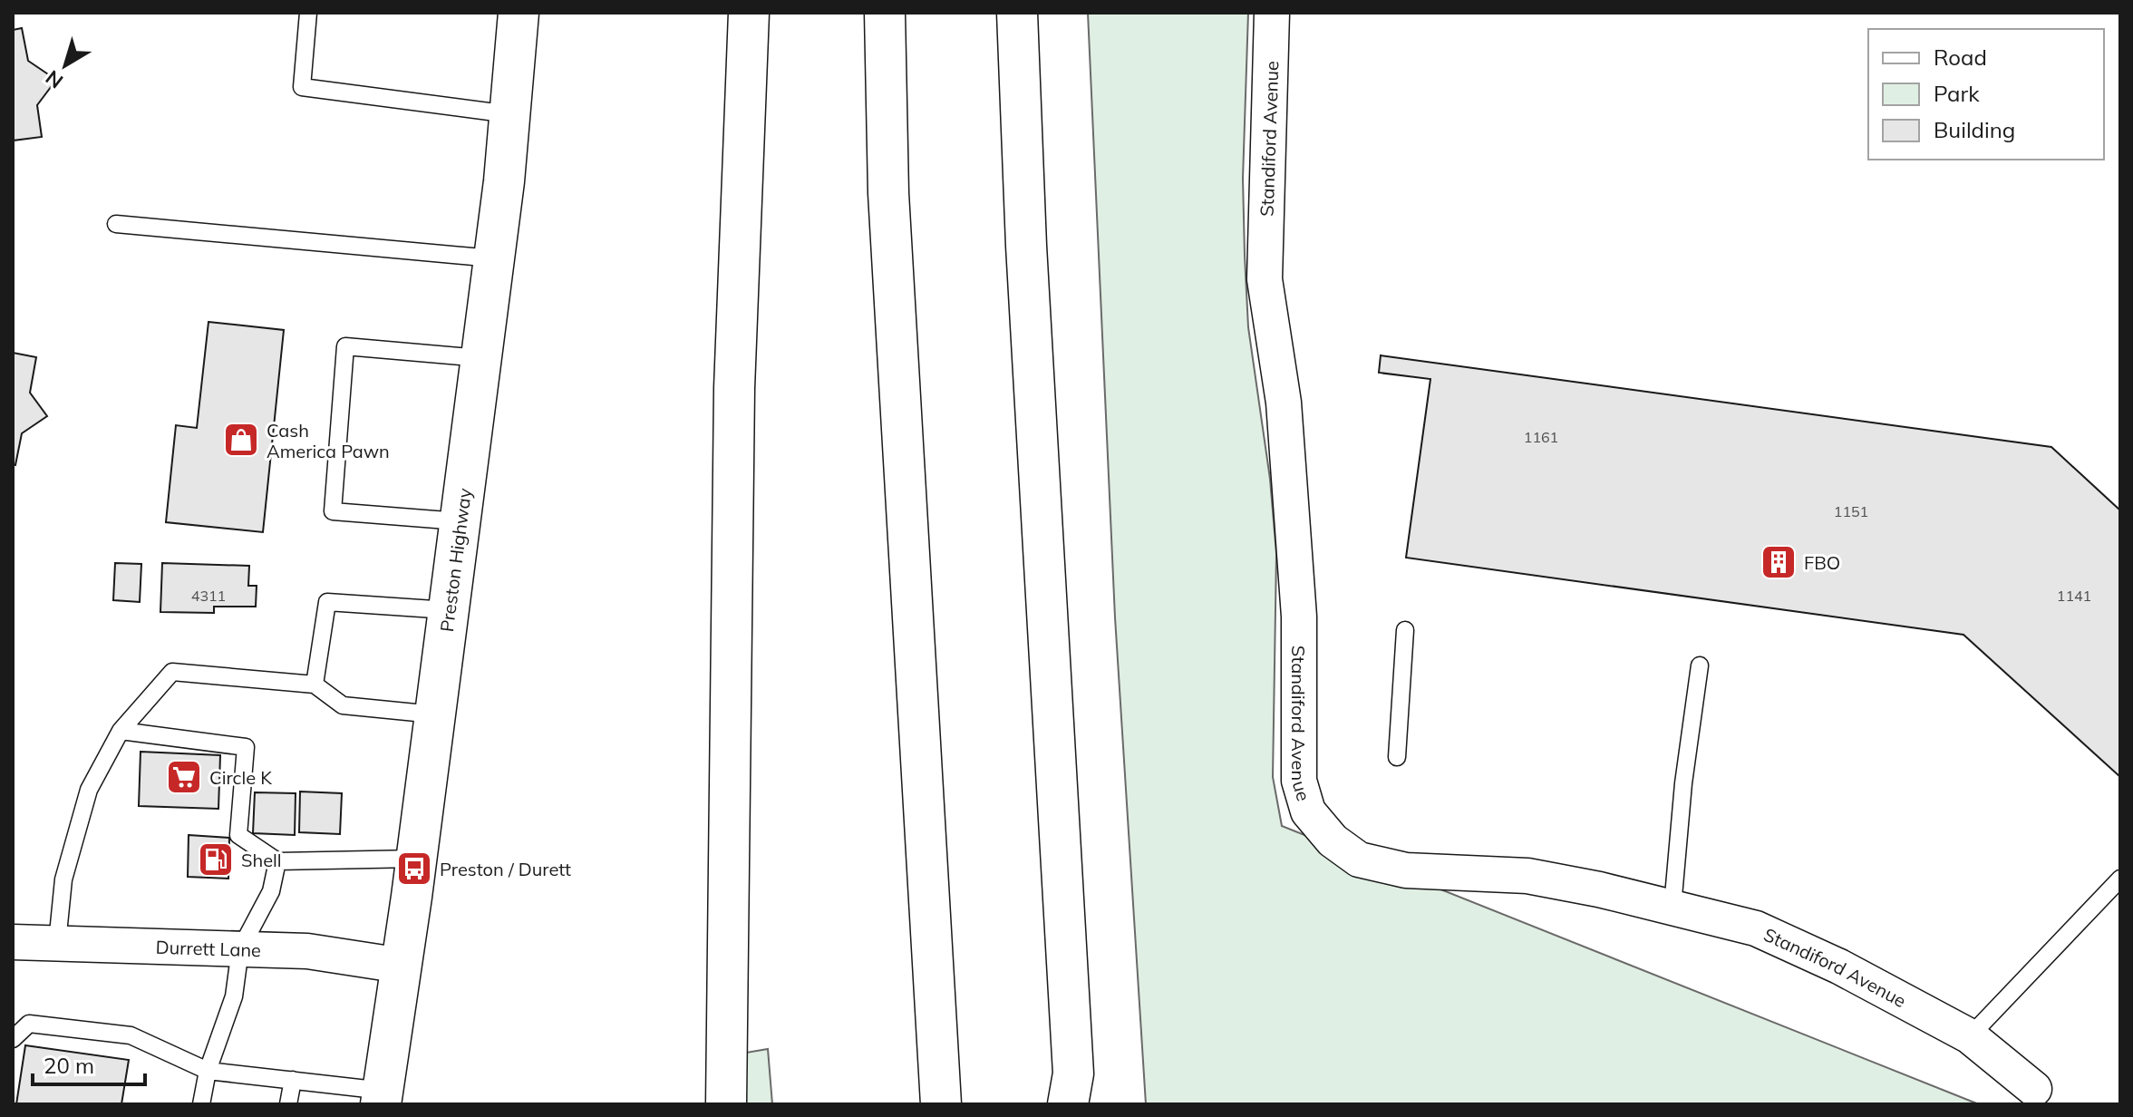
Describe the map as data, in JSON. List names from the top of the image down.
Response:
{
  "streets": {
    "main road": ["Preston Highway"],
    "street": ["Standiford Avenue", "Durrett Lane"]
  },
  "crossings": [
    ["Preston Highway", "Durrett Lane"]
  ],
  "places": {
    "shop": ["Cash America Pawn"],
    "building": ["FBO"],
    "supermarket": ["Circle K"],
    "fuel station": ["Shell"],
    "bus stop": ["Preston / Durett"]
  },
  "house_numbers": [
    "1161",
    "1151",
    "4311",
    "1141"
  ],
  "legend": ["Road", "Park", "Building"],
  "scale_bar": "20 m",
  "north": "bottom left"
}
